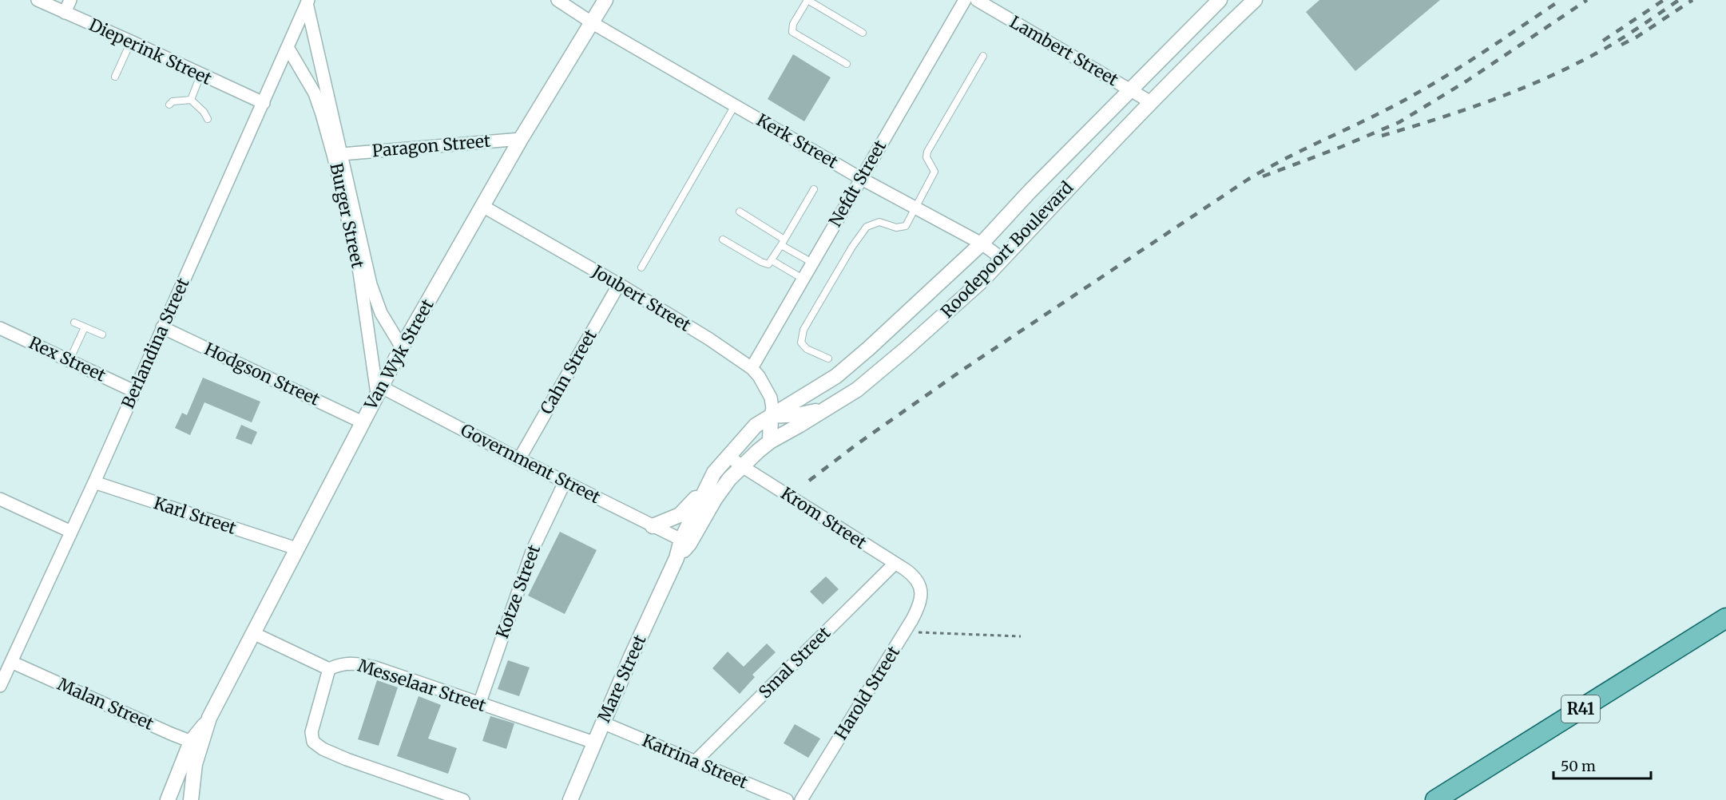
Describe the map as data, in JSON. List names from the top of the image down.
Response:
{
  "streets": {
    "main road": ["R41"],
    "street": [
      "Lambert Street",
      "Dieperink Street",
      "Kerk Street",
      "Paragon Street",
      "Nefdt Street",
      "Burger Street",
      "Roodepoort Boulevard",
      "Joubert Street",
      "Berlandina Street",
      "Van Wyk Street",
      "Rex Street",
      "Cahn Street",
      "Hodgson Street",
      "Government Street",
      "Karl Street",
      "Krom Street",
      "Kotze Street",
      "Smal Street",
      "Mare Street",
      "Messelaar Street",
      "Harold Street",
      "Malan Street",
      "Katrina Street"
    ]
  },
  "crossings": [
    ["Lambert Street", "Roodepoort Boulevard"],
    ["Dieperink Street", "Berlandina Street"],
    ["Kerk Street", "Nefdt Street"],
    ["Kerk Street", "Roodepoort Boulevard"],
    ["Kerk Street", "Van Wyk Street"],
    ["Paragon Street", "Burger Street"],
    ["Paragon Street", "Van Wyk Street"],
    ["Nefdt Street", "Joubert Street"],
    ["Burger Street", "Berlandina Street"],
    ["Burger Street", "Van Wyk Street"],
    ["Burger Street", "Government Street"],
    ["Roodepoort Boulevard", "Joubert Street"],
    ["Roodepoort Boulevard", "Government Street"],
    ["Roodepoort Boulevard", "Krom Street"],
    ["Roodepoort Boulevard", "Mare Street"],
    ["Joubert Street", "Van Wyk Street"],
    ["Joubert Street", "Cahn Street"],
    ["Berlandina Street", "Rex Street"],
    ["Berlandina Street", "Hodgson Street"],
    ["Berlandina Street", "Karl Street"],
    ["Berlandina Street", "Malan Street"],
    ["Van Wyk Street", "Hodgson Street"],
    ["Van Wyk Street", "Government Street"],
    ["Van Wyk Street", "Karl Street"],
    ["Van Wyk Street", "Malan Street"],
    ["Cahn Street", "Government Street"],
    ["Government Street", "Kotze Street"],
    ["Government Street", "Mare Street"],
    ["Krom Street", "Smal Street"],
    ["Krom Street", "Harold Street"],
    ["Kotze Street", "Messelaar Street"],
    ["Smal Street", "Katrina Street"],
    ["Mare Street", "Messelaar Street"],
    ["Mare Street", "Katrina Street"]
  ],
  "scale_bar": "50 m"
}
